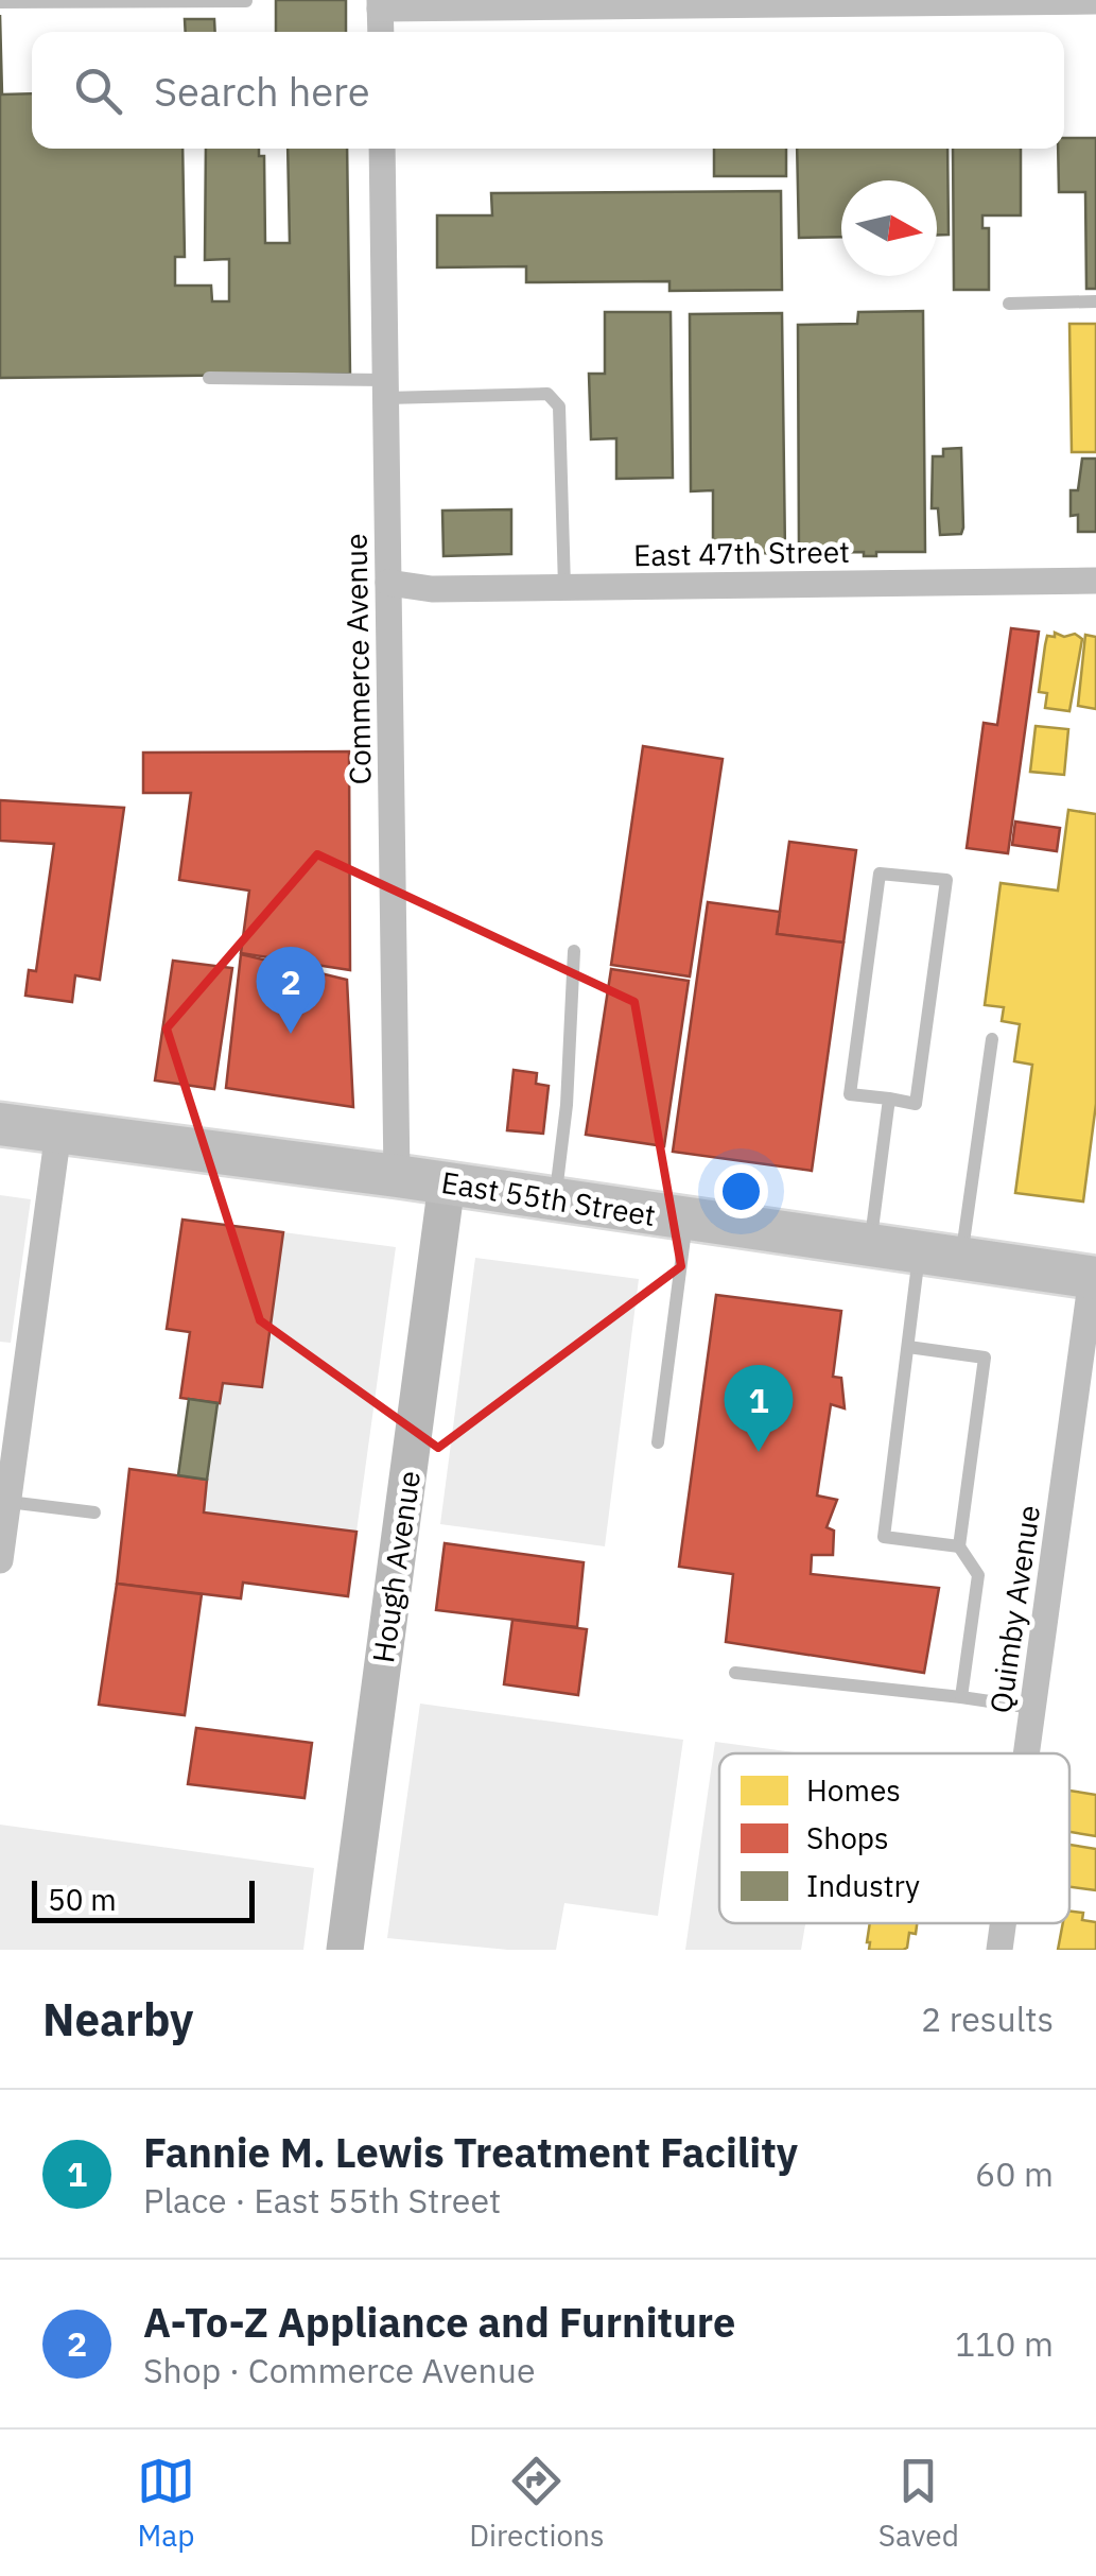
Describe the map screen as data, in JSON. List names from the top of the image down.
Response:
{
  "streets": {
    "main road": ["East 55th Street"],
    "street": [
      "East 47th Street",
      "Commerce Avenue",
      "Hough Avenue",
      "Quimby Avenue"
    ]
  },
  "crossings": [
    ["East 47th Street", "Commerce Avenue"],
    ["Commerce Avenue", "East 55th Street"],
    ["East 55th Street", "Hough Avenue"],
    ["East 55th Street", "Quimby Avenue"]
  ],
  "legend": ["Homes", "Shops", "Industry"],
  "scale_bar": "50 m",
  "north": "right",
  "page": {
    "search": "Search here",
    "pins": ["2", "1"],
    "scale": "50 m",
    "heading": ["Nearby", "2 results"],
    "list": [
      {
        "mark": "1",
        "name": "Fannie M. Lewis Treatment Facility",
        "note": "Place · East 55th Street",
        "value": "60 m"
      },
      {
        "mark": "2",
        "name": "A-To-Z Appliance and Furniture",
        "note": "Shop · Commerce Avenue",
        "value": "110 m"
      }
    ],
    "nav": ["Map", "Directions", "Saved"]
  }
}
